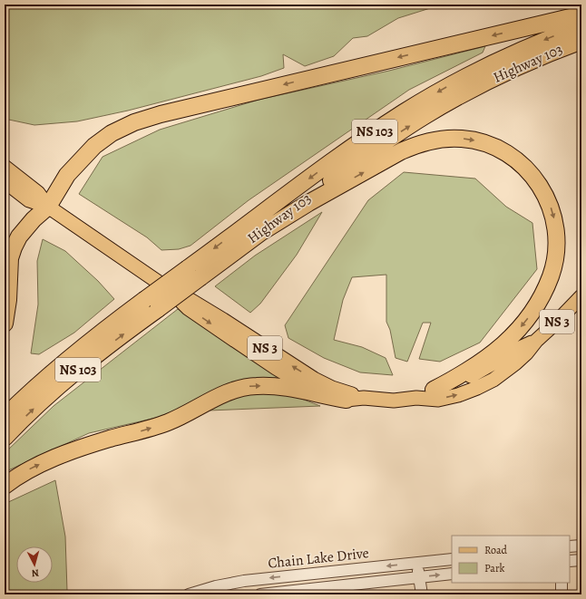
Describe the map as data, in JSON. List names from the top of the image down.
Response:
{
  "streets": {
    "highway": ["Highway 103", "NS 103"],
    "main road": ["NS 3"],
    "street": ["Chain Lake Drive"]
  },
  "legend": ["Road", "Park"],
  "north": "bottom"
}
